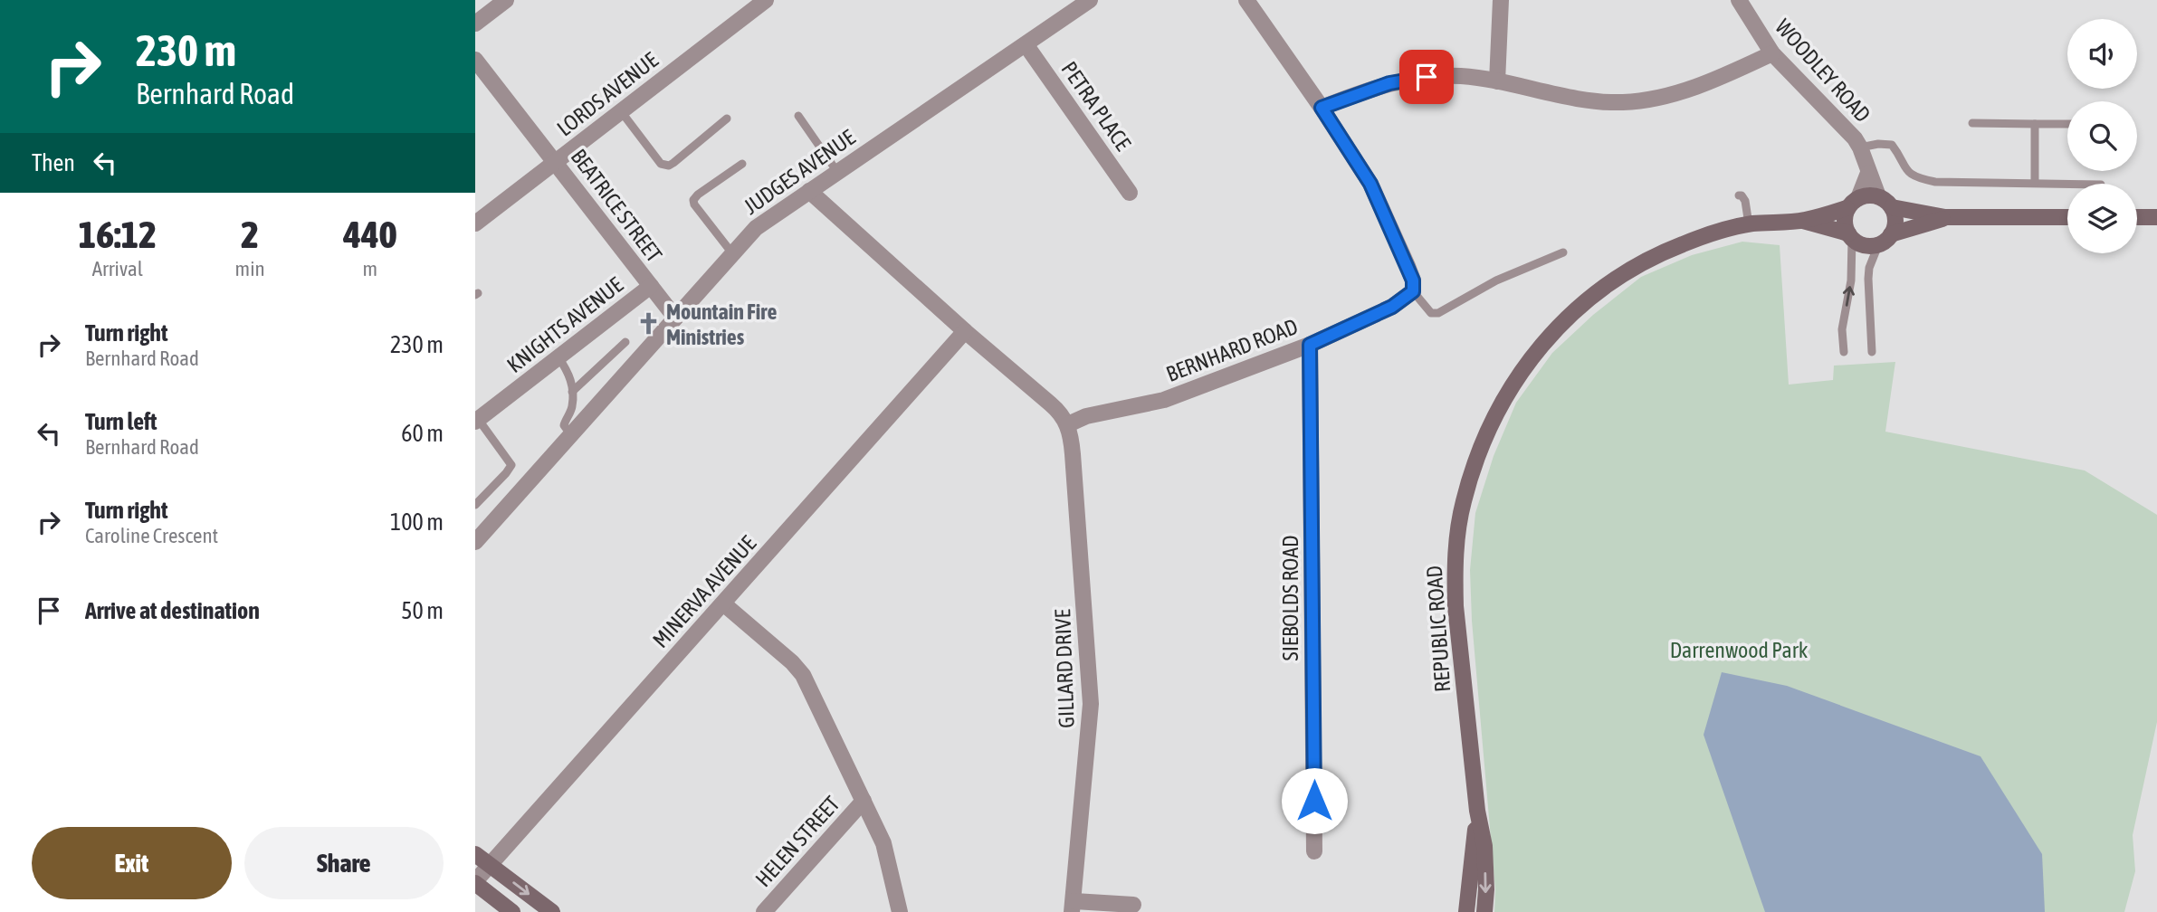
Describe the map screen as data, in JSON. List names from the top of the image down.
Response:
{
  "streets": {
    "main road": ["REPUBLIC ROAD"],
    "street": [
      "WOODLEY ROAD",
      "LORDS AVENUE",
      "PETRA PLACE",
      "JUDGES AVENUE",
      "BEATRICE STREET",
      "KNIGHTS AVENUE",
      "BERNHARD ROAD",
      "MINERVA AVENUE",
      "SIEBOLDS ROAD",
      "GILLARD DRIVE",
      "HELEN STREET"
    ]
  },
  "crossings": [
    ["WOODLEY ROAD", "REPUBLIC ROAD"],
    ["LORDS AVENUE", "BEATRICE STREET"],
    ["PETRA PLACE", "JUDGES AVENUE"],
    ["JUDGES AVENUE", "BEATRICE STREET"],
    ["BEATRICE STREET", "KNIGHTS AVENUE"],
    ["BERNHARD ROAD", "SIEBOLDS ROAD"],
    ["BERNHARD ROAD", "GILLARD DRIVE"]
  ],
  "parks": ["Darrenwood Park"],
  "places": {
    "church": ["Mountain Fire Ministries"]
  },
  "page": {
    "turn": ["230 m", "Bernhard Road"],
    "then": "Then",
    "eta": [
      "16:12",
      "Arrival",
      "2",
      "min",
      "440",
      "m"
    ],
    "list": [
      {
        "name": "Turn right",
        "note": "Bernhard Road",
        "value": "230 m"
      },
      {
        "name": "Turn left",
        "note": "Bernhard Road",
        "value": "60 m"
      },
      {
        "name": "Turn right",
        "note": "Caroline Crescent",
        "value": "100 m"
      },
      {
        "name": "Arrive at destination",
        "value": "50 m"
      }
    ],
    "buttons": ["Exit", "Share"]
  }
}
